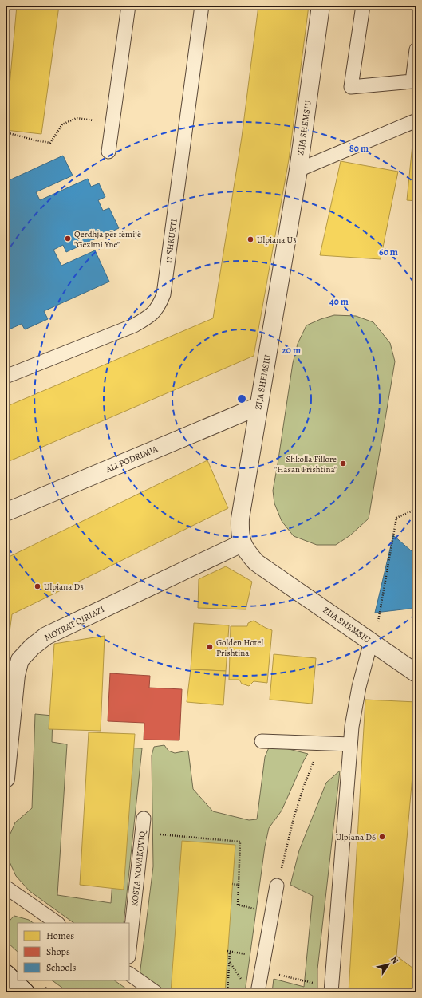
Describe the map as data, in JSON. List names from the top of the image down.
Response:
{
  "streets": {
    "street": ["ZIJA SHEMSIU", "ALI PODRIMJA", "MOTRAT QIRIAZI"],
    "lane": ["17 SHKURTI", "KOSTA NOVAKOVIQ"]
  },
  "crossings": [
    ["ZIJA SHEMSIU", "ALI PODRIMJA"],
    ["ZIJA SHEMSIU", "MOTRAT QIRIAZI"]
  ],
  "places": [
    "Qerdhja për fëmijë \"Gezimi Yne\"",
    "Ulpiana U3",
    "Shkolla Fillore \"Hasan Prishtina\"",
    "Ulpiana D3",
    "Golden Hotel Prishtina",
    "Ulpiana D6"
  ],
  "legend": ["Homes", "Shops", "Schools"],
  "north": "top right",
  "rings": [
    "80 m",
    "60 m",
    "40 m",
    "20 m"
  ]
}
